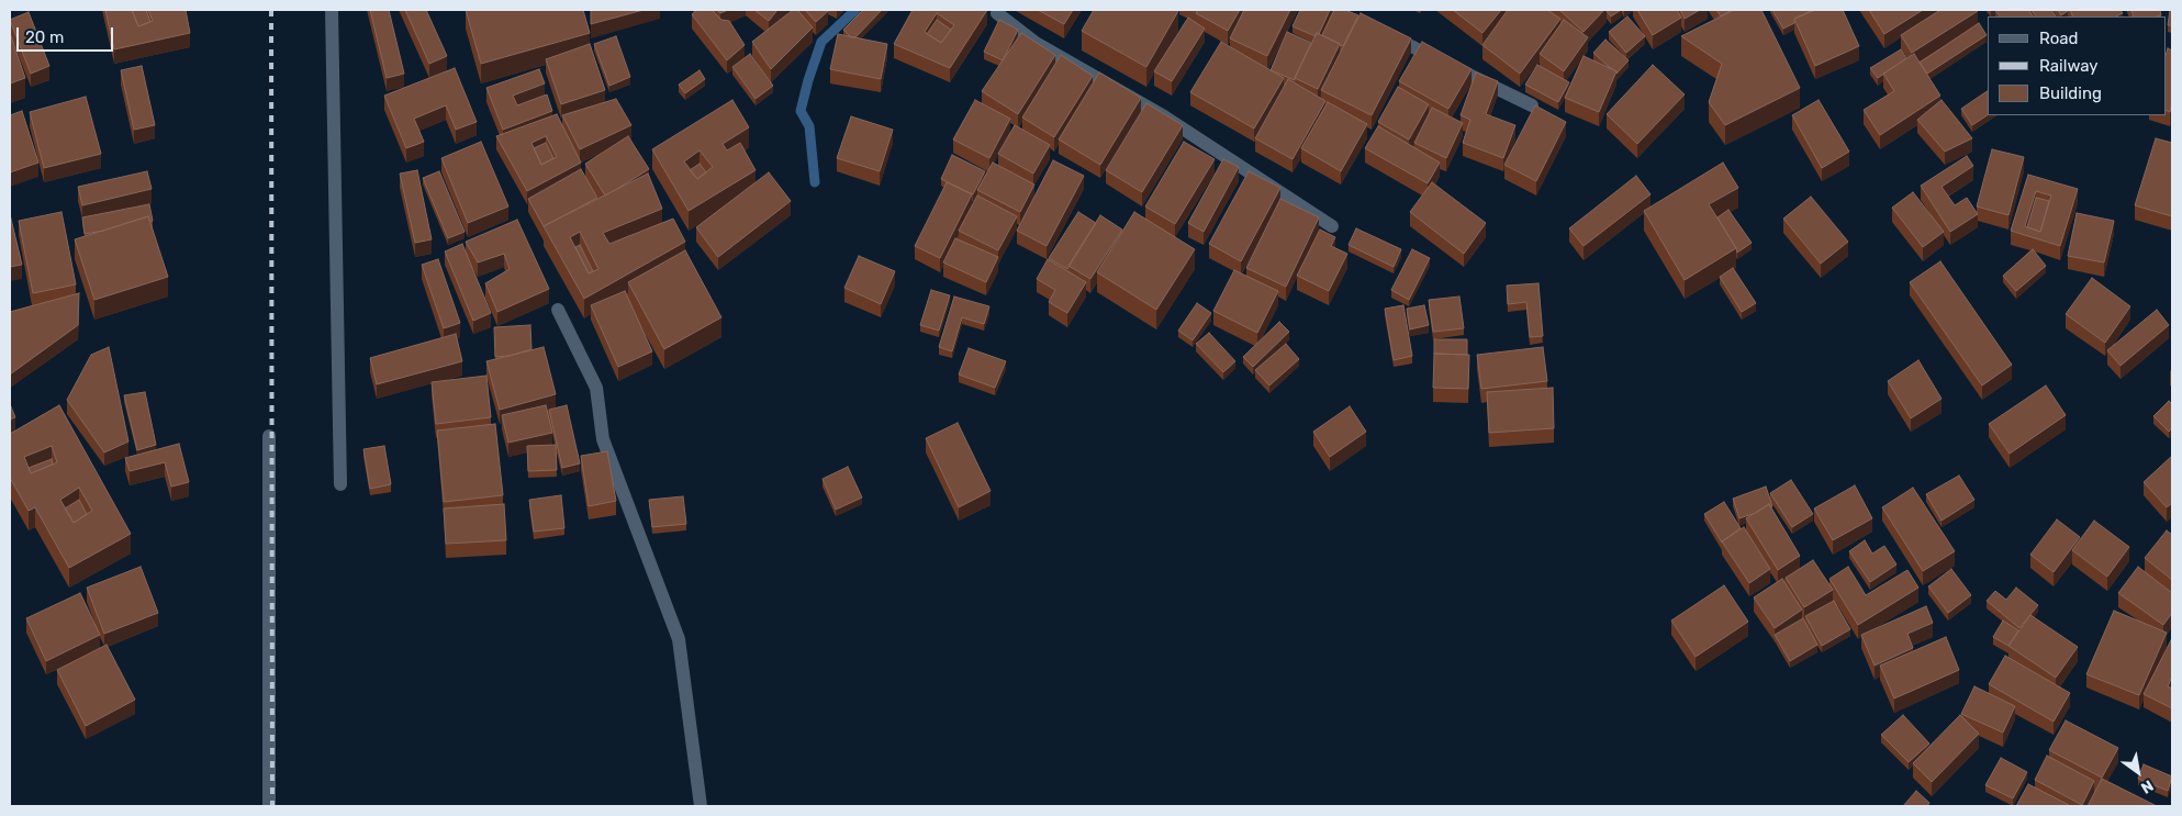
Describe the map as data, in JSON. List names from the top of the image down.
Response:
{
  "legend": ["Road", "Railway", "Building"],
  "scale_bar": "20 m",
  "north": "bottom right"
}
